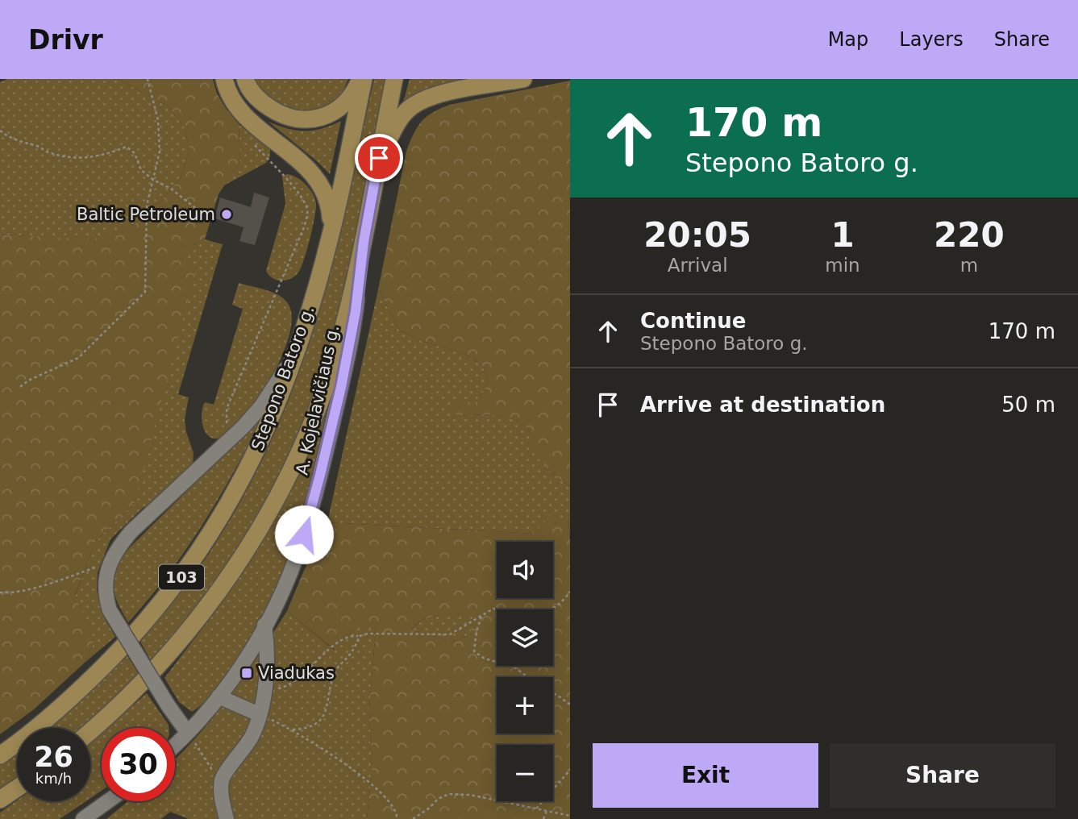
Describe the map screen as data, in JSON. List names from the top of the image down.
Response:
{
  "streets": {
    "main road": ["Stepono Batoro g.", "103"],
    "street": ["A. Kojelavičiaus g."]
  },
  "crossings": [
    ["A. Kojelavičiaus g.", "103"]
  ],
  "places": {
    "other": ["Baltic Petroleum"],
    "transit": ["Viadukas"]
  },
  "page": {
    "header": "Drivr",
    "nav": ["Map", "Layers", "Share"],
    "turn": ["170 m", "Stepono Batoro g."],
    "eta": [
      "20:05",
      "Arrival",
      "1",
      "min",
      "220",
      "m"
    ],
    "list": [
      {
        "name": "Continue",
        "note": "Stepono Batoro g.",
        "value": "170 m"
      },
      {
        "name": "Arrive at destination",
        "value": "50 m"
      }
    ],
    "map_buttons": ["+", "−"],
    "speed": "26 km/h",
    "limit": "30",
    "buttons": ["Exit", "Share"]
  }
}
